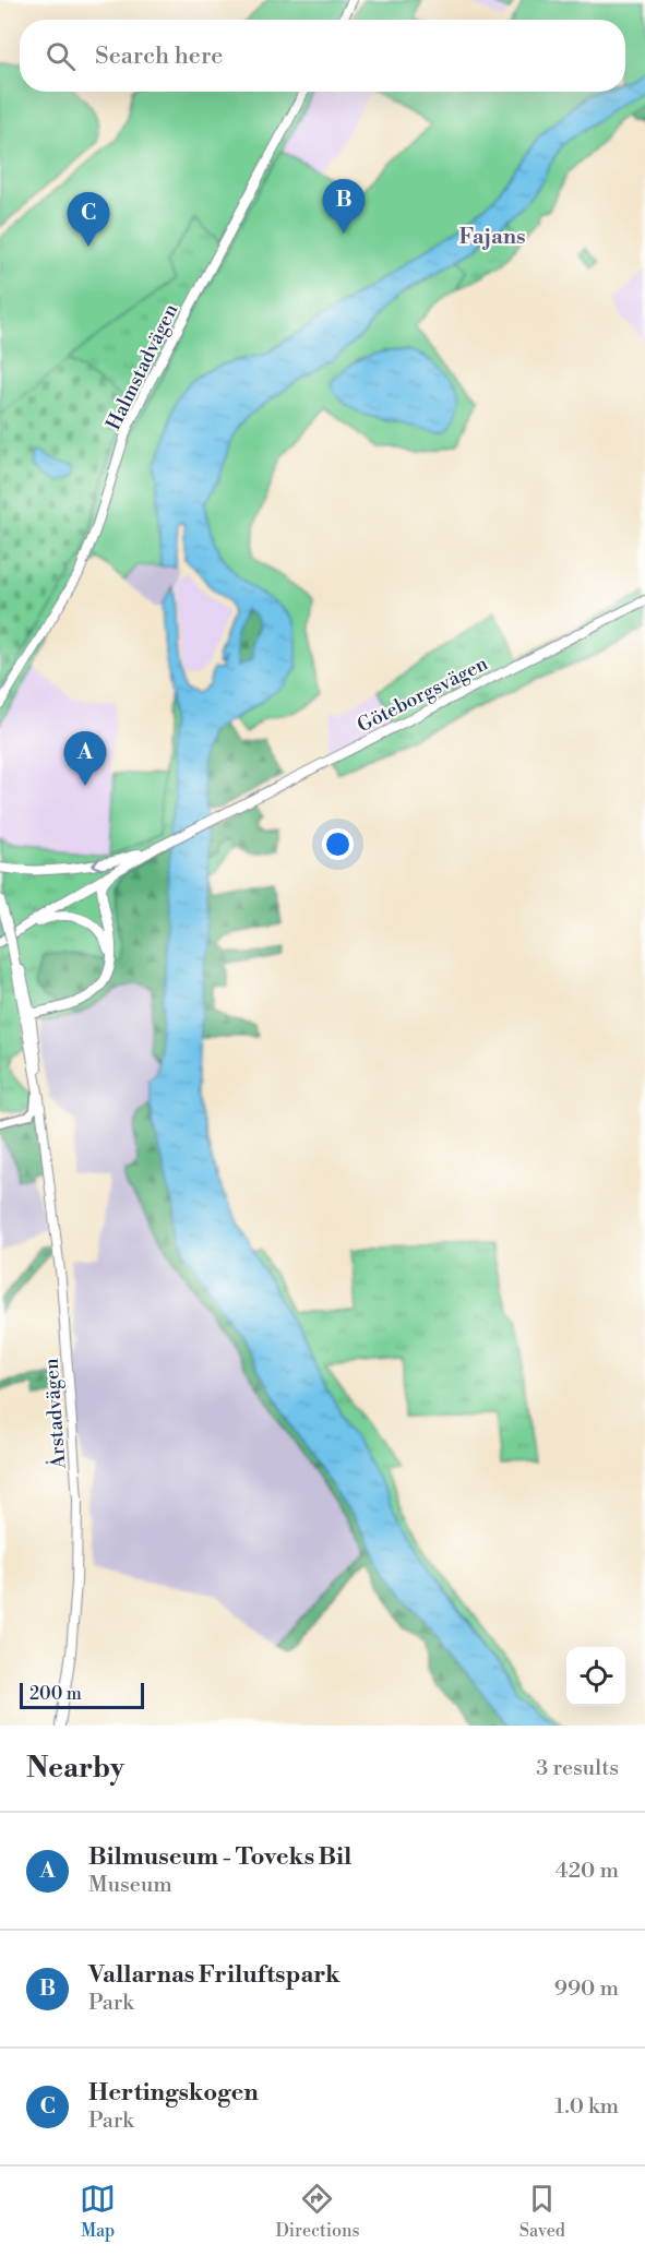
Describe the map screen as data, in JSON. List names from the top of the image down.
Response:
{
  "streets": {
    "main road": ["Halmstadvägen", "Göteborgsvägen", "Årstadvägen"]
  },
  "districts": ["Fajans"],
  "scale_bar": "200 m",
  "page": {
    "search": "Search here",
    "pins": ["B", "C", "A"],
    "scale": "200 m",
    "heading": ["Nearby", "3 results"],
    "list": [
      {
        "mark": "A",
        "name": "Bilmuseum - Toveks Bil",
        "note": "Museum",
        "value": "420 m"
      },
      {
        "mark": "B",
        "name": "Vallarnas Friluftspark",
        "note": "Park",
        "value": "990 m"
      },
      {
        "mark": "C",
        "name": "Hertingskogen",
        "note": "Park",
        "value": "1.0 km"
      }
    ],
    "nav": ["Map", "Directions", "Saved"]
  }
}
